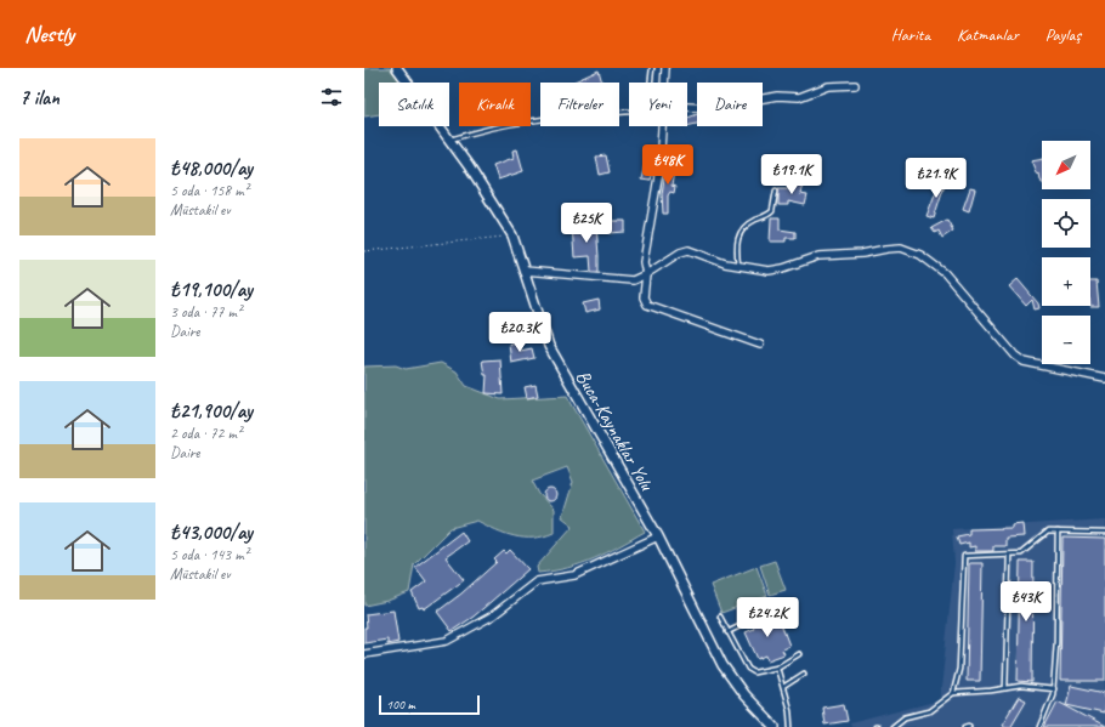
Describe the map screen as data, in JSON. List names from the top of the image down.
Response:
{
  "streets": {
    "street": ["Buca-Kaynaklar Yolu"]
  },
  "scale_bar": "100 m",
  "north": "bottom left",
  "page": {
    "header": "Nestly",
    "nav": ["Harita", "Katmanlar", "Paylaş"],
    "heading": "7 ilan",
    "chip": [
      "Satılık",
      "Kiralık",
      "Filtreler",
      "Yeni",
      "Daire"
    ],
    "list": [
      {
        "name": "₺48,000/ay",
        "note": "5 oda · 158 m² · Müstakil ev"
      },
      {
        "name": "₺19,100/ay",
        "note": "3 oda · 77 m² · Daire"
      },
      {
        "name": "₺21,900/ay",
        "note": "2 oda · 72 m² · Daire"
      },
      {
        "name": "₺43,000/ay",
        "note": "5 oda · 143 m² · Müstakil ev"
      }
    ],
    "map_buttons": ["+", "−"],
    "price": [
      "₺48K",
      "₺19.1K",
      "₺21.9K",
      "₺25K",
      "₺20.3K",
      "₺43K",
      "₺24.2K"
    ],
    "scale": "100 m"
  }
}
